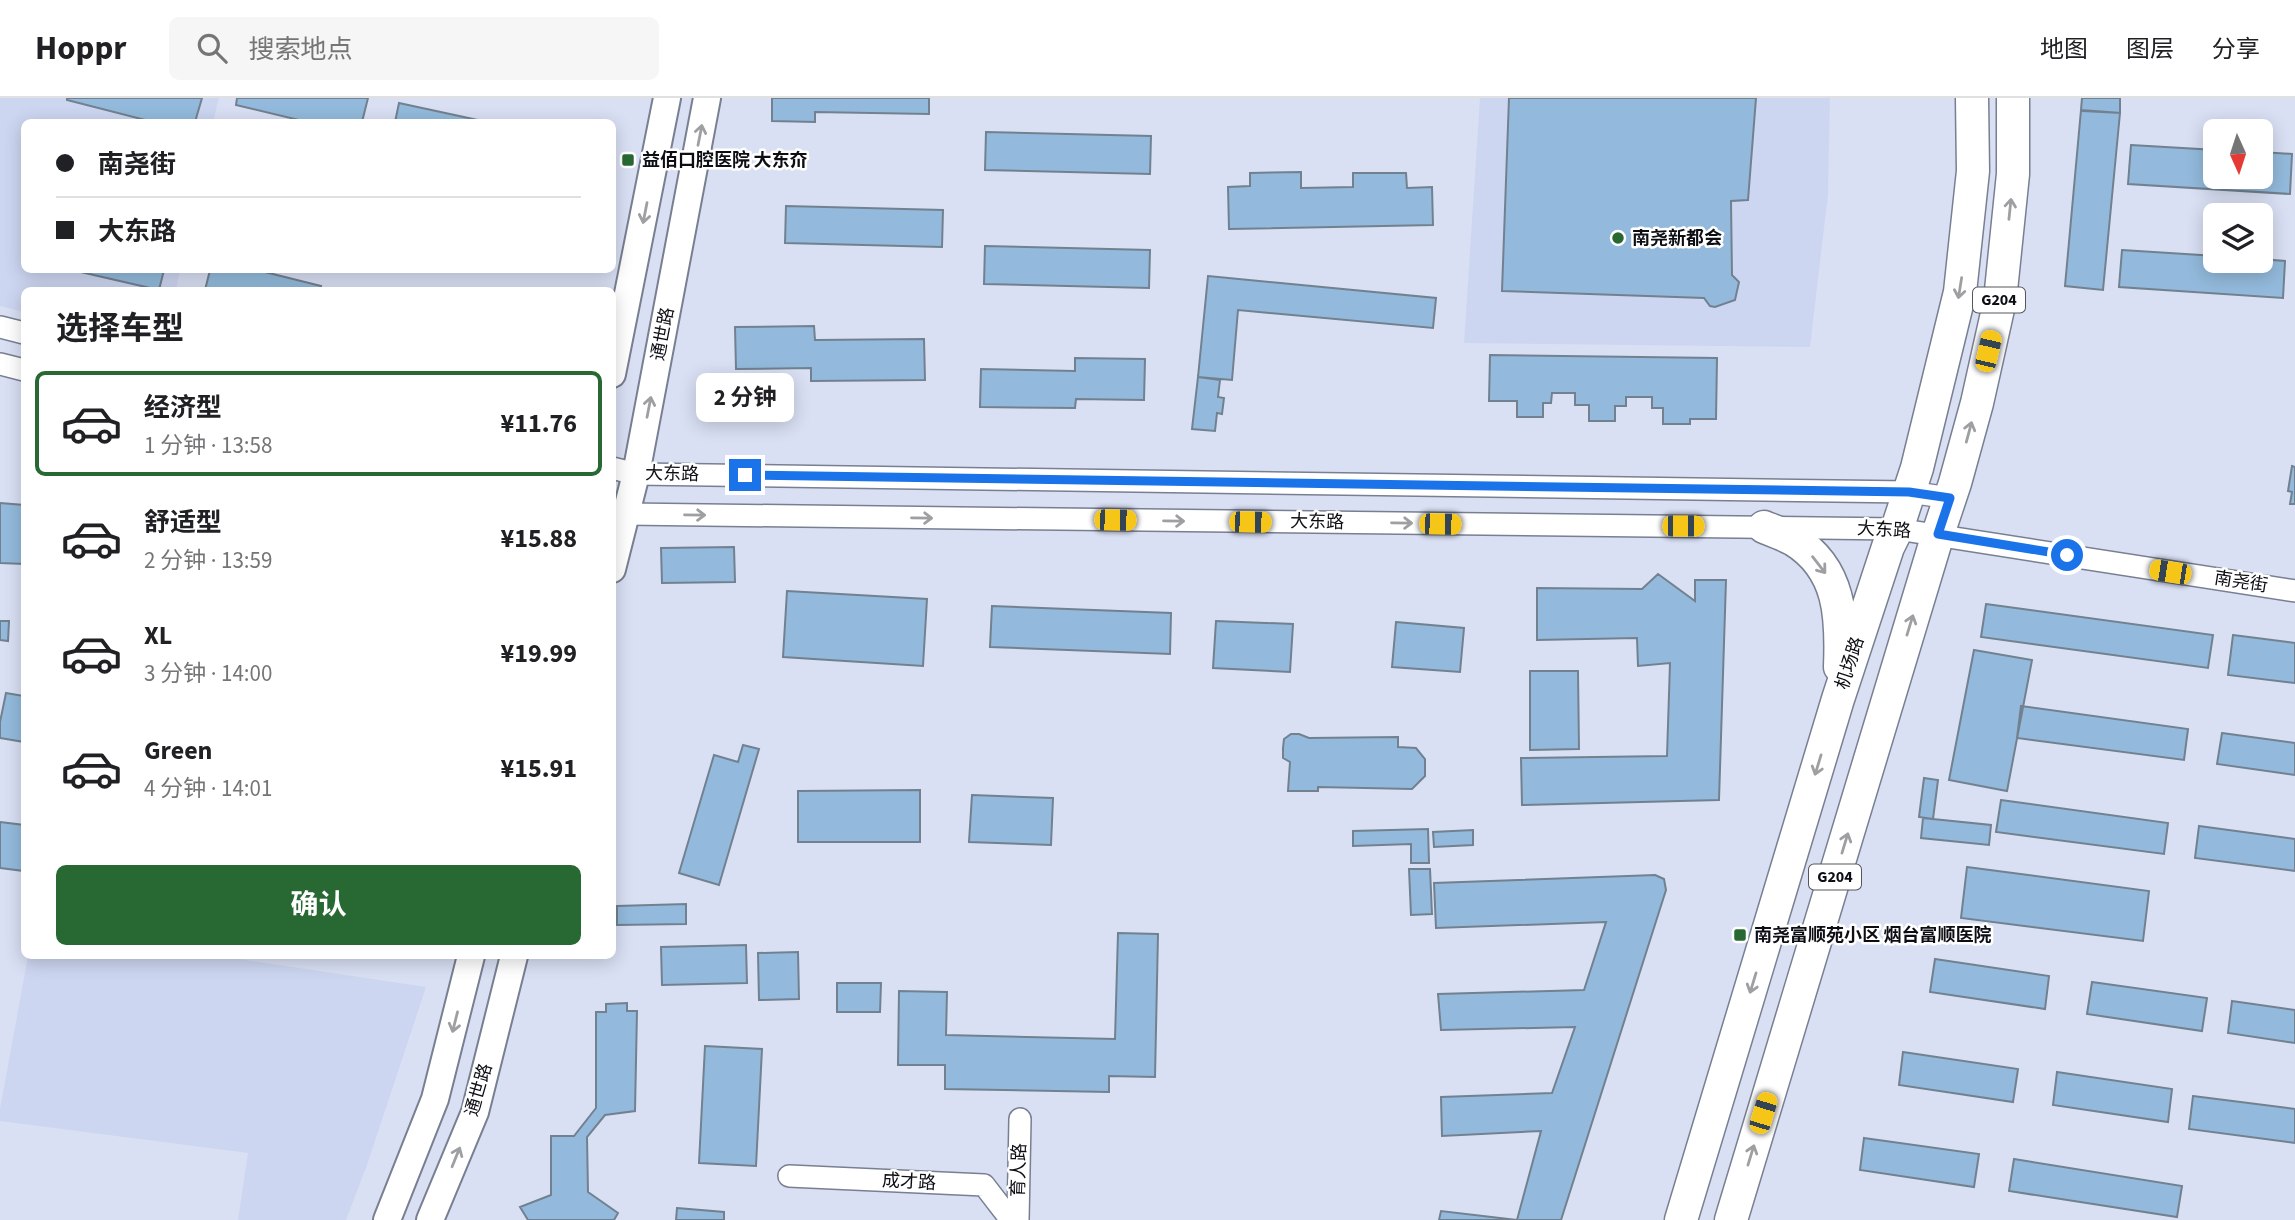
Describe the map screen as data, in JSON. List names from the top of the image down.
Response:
{
  "streets": {
    "highway": ["G204", "机场路"],
    "main road": ["通世路"],
    "street": [
      "大东路",
      "南尧街",
      "育人路",
      "成才路"
    ]
  },
  "crossings": [
    ["G204", "大东路"],
    ["G204", "南尧街"],
    ["通世路", "大东路"],
    ["大东路", "南尧街"],
    ["大东路", "机场路"]
  ],
  "places": {
    "transit": ["益佰口腔医院 大东夼", "南尧富顺苑小区 烟台富顺医院"],
    "other": ["南尧新都会"]
  },
  "north": "bottom",
  "page": {
    "header": "Hoppr",
    "search": "搜索地点",
    "nav": ["地图", "图层", "分享"],
    "banner": ["南尧街", "大东路"],
    "heading": "选择车型",
    "list": [
      {
        "name": "经济型",
        "note": "1 分钟 · 13:58",
        "value": "¥11.76"
      },
      {
        "name": "舒适型",
        "note": "2 分钟 · 13:59",
        "value": "¥15.88"
      },
      {
        "name": "XL",
        "note": "3 分钟 · 14:00",
        "value": "¥19.99"
      },
      {
        "name": "Green",
        "note": "4 分钟 · 14:01",
        "value": "¥15.91"
      }
    ],
    "bubble": "2 分钟",
    "buttons": "确认"
  }
}
